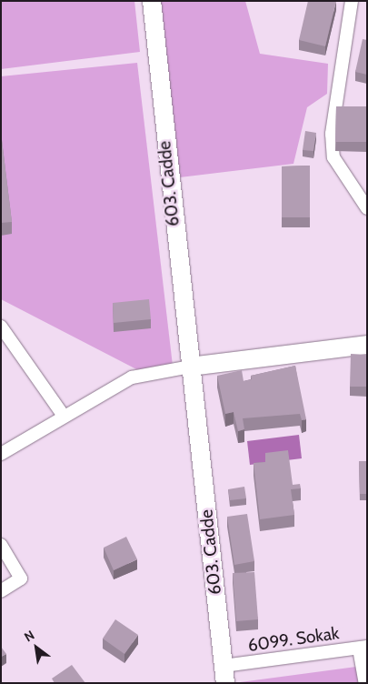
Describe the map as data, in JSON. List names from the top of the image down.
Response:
{
  "streets": {
    "street": ["603. Cadde", "6099. Sokak"]
  },
  "crossings": [
    ["603. Cadde", "6099. Sokak"]
  ],
  "north": "top left"
}
